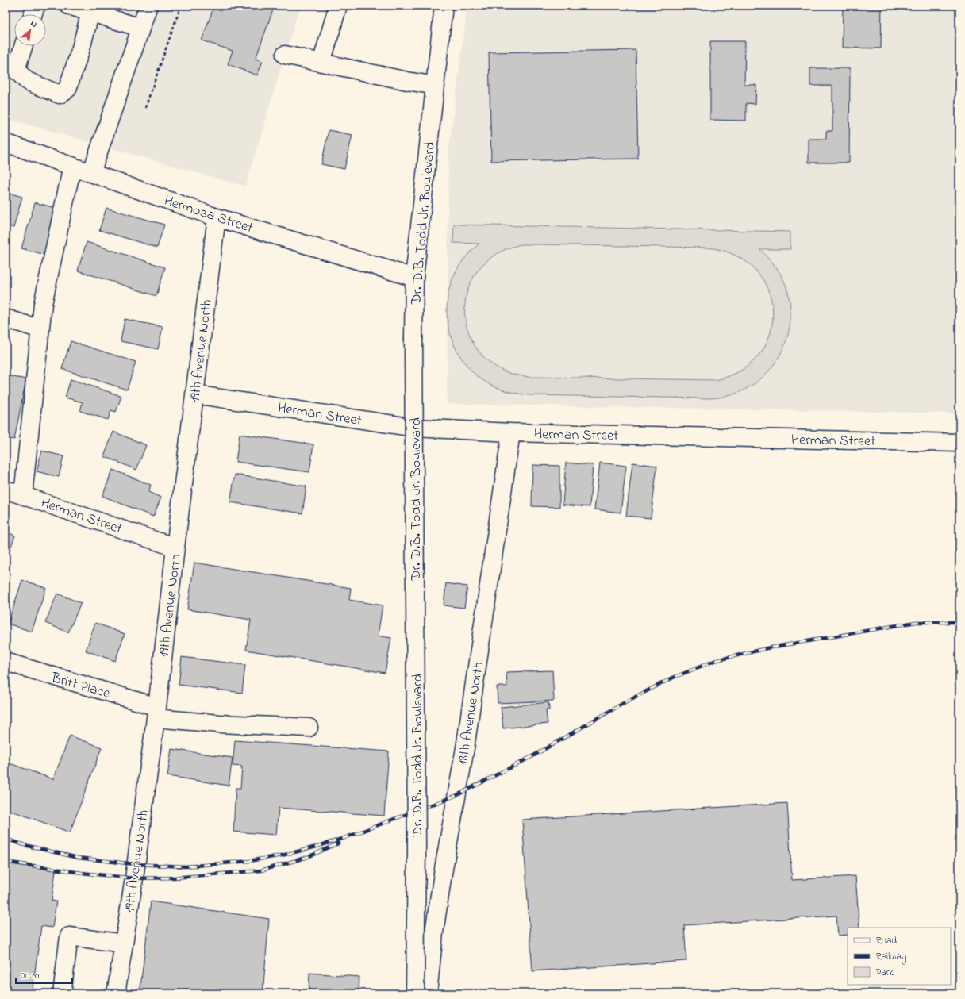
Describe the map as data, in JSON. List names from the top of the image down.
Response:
{
  "streets": {
    "street": [
      "Hermosa Street",
      "Dr. D.B. Todd Jr. Boulevard",
      "19th Avenue North",
      "Herman Street",
      "Britt Place",
      "18th Avenue North"
    ]
  },
  "crossings": [
    ["Hermosa Street", "Dr. D.B. Todd Jr. Boulevard"],
    ["Hermosa Street", "19th Avenue North"],
    ["19th Avenue North", "Herman Street"],
    ["19th Avenue North", "Britt Place"],
    ["Herman Street", "18th Avenue North"]
  ],
  "legend": ["Road", "Railway", "Park"],
  "scale_bar": "20 m",
  "north": "top right"
}
